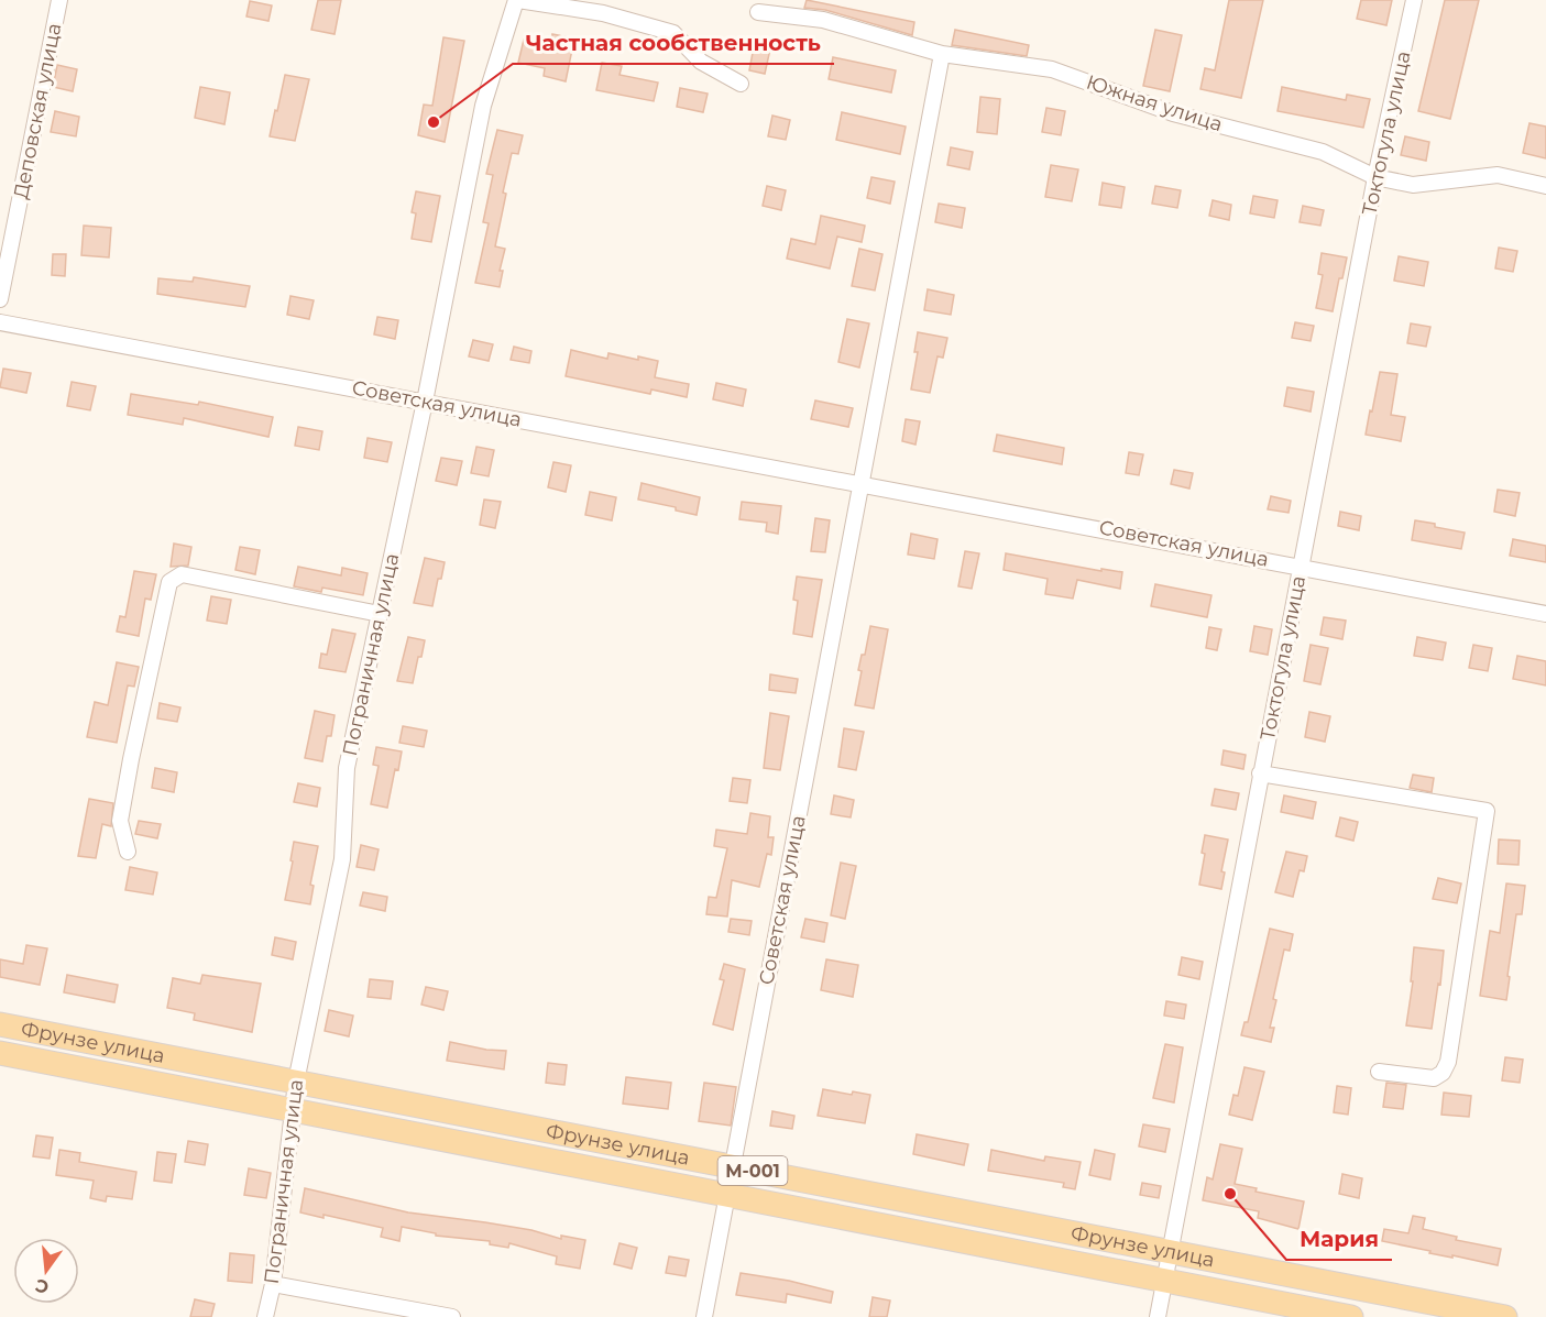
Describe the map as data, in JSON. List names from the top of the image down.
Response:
{
  "streets": {
    "main road": ["Фрунзе улица", "M-001"],
    "street": [
      "Южная улица",
      "Деповская улица",
      "Токтогула улица",
      "Советская улица",
      "Пограничная улица"
    ]
  },
  "crossings": [
    ["Южная улица", "Токтогула улица"],
    ["Южная улица", "Советская улица"],
    ["Токтогула улица", "Советская улица"],
    ["Токтогула улица", "Фрунзе улица"],
    ["Советская улица", "Пограничная улица"],
    ["Советская улица", "Фрунзе улица"],
    ["Пограничная улица", "Фрунзе улица"]
  ],
  "places": ["Частная сообственность", "Мария"],
  "north": "bottom"
}
